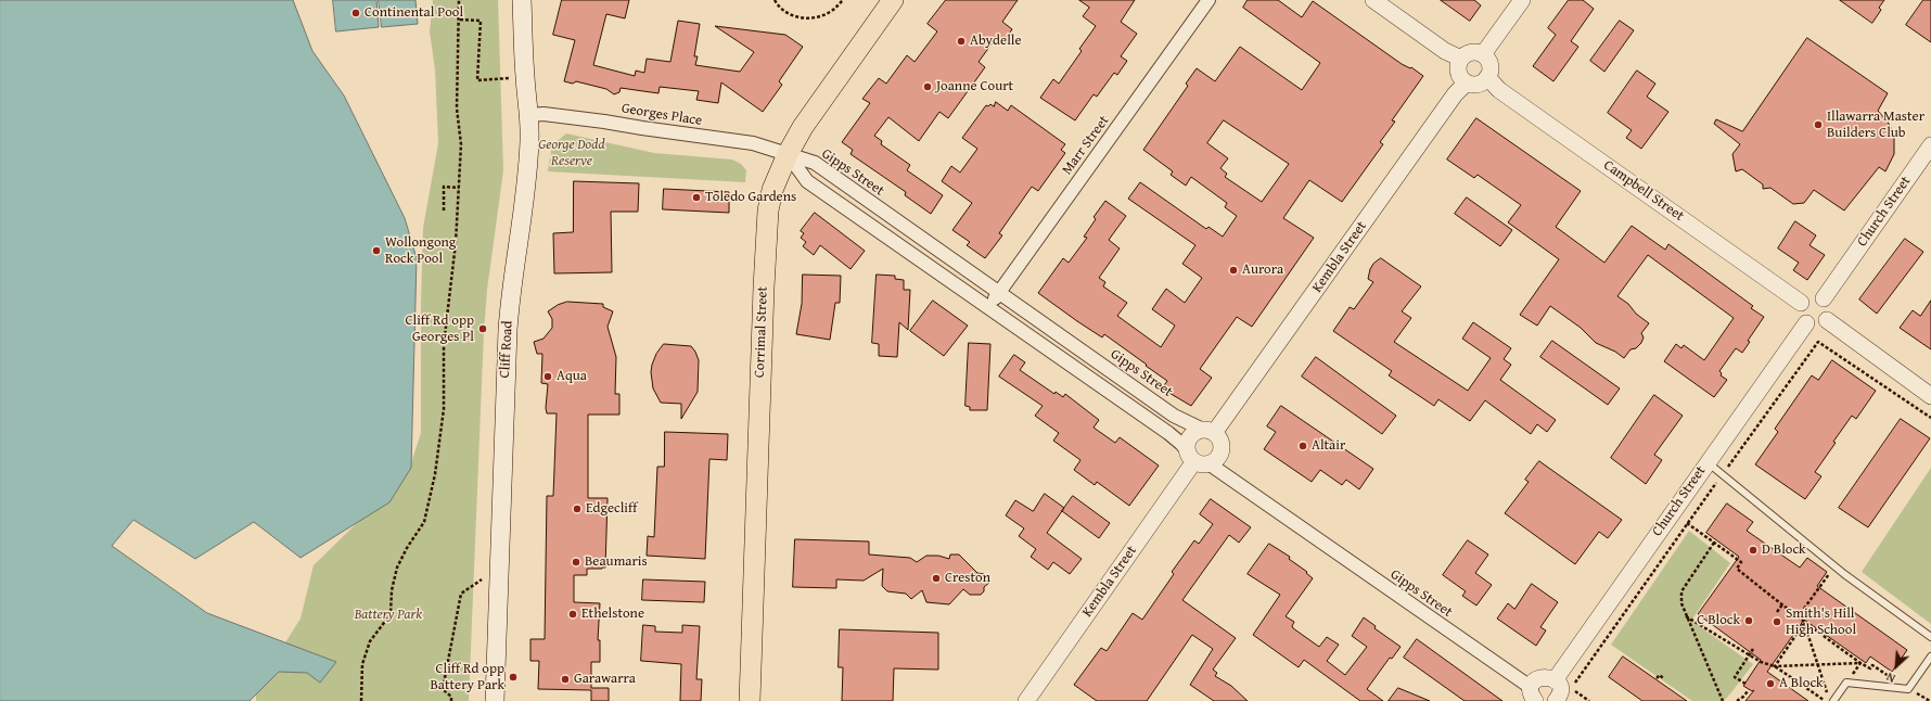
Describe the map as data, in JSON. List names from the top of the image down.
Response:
{
  "streets": {
    "main road": ["Corrimal Street", "Cliff Road"],
    "street": [
      "Georges Place",
      "Marr Street",
      "Gipps Street",
      "Campbell Street",
      "Church Street",
      "Kembla Street"
    ]
  },
  "crossings": [
    ["Georges Place", "Gipps Street"],
    ["Georges Place", "Corrimal Street"],
    ["Georges Place", "Cliff Road"],
    ["Marr Street", "Gipps Street"],
    ["Gipps Street", "Kembla Street"],
    ["Gipps Street", "Corrimal Street"],
    ["Campbell Street", "Church Street"],
    ["Campbell Street", "Kembla Street"]
  ],
  "parks": ["George Dodd Reserve", "Battery Park"],
  "places": [
    "Continental Pool",
    "Abydelle",
    "Joanne Court",
    "Illawarra Master Builders Club",
    "Toledo Gardens",
    "Wollongong Rock Pool",
    "Aurora",
    "Cliff Rd opp Georges Pl",
    "Aqua",
    "Altair",
    "Edgecliff",
    "D Block",
    "Beaumaris",
    "Creston",
    "Ethelstone",
    "C Block",
    "Smith's Hill High School",
    "Cliff Rd opp Battery Park",
    "Garawarra",
    "A Block"
  ],
  "north": "bottom left"
}
